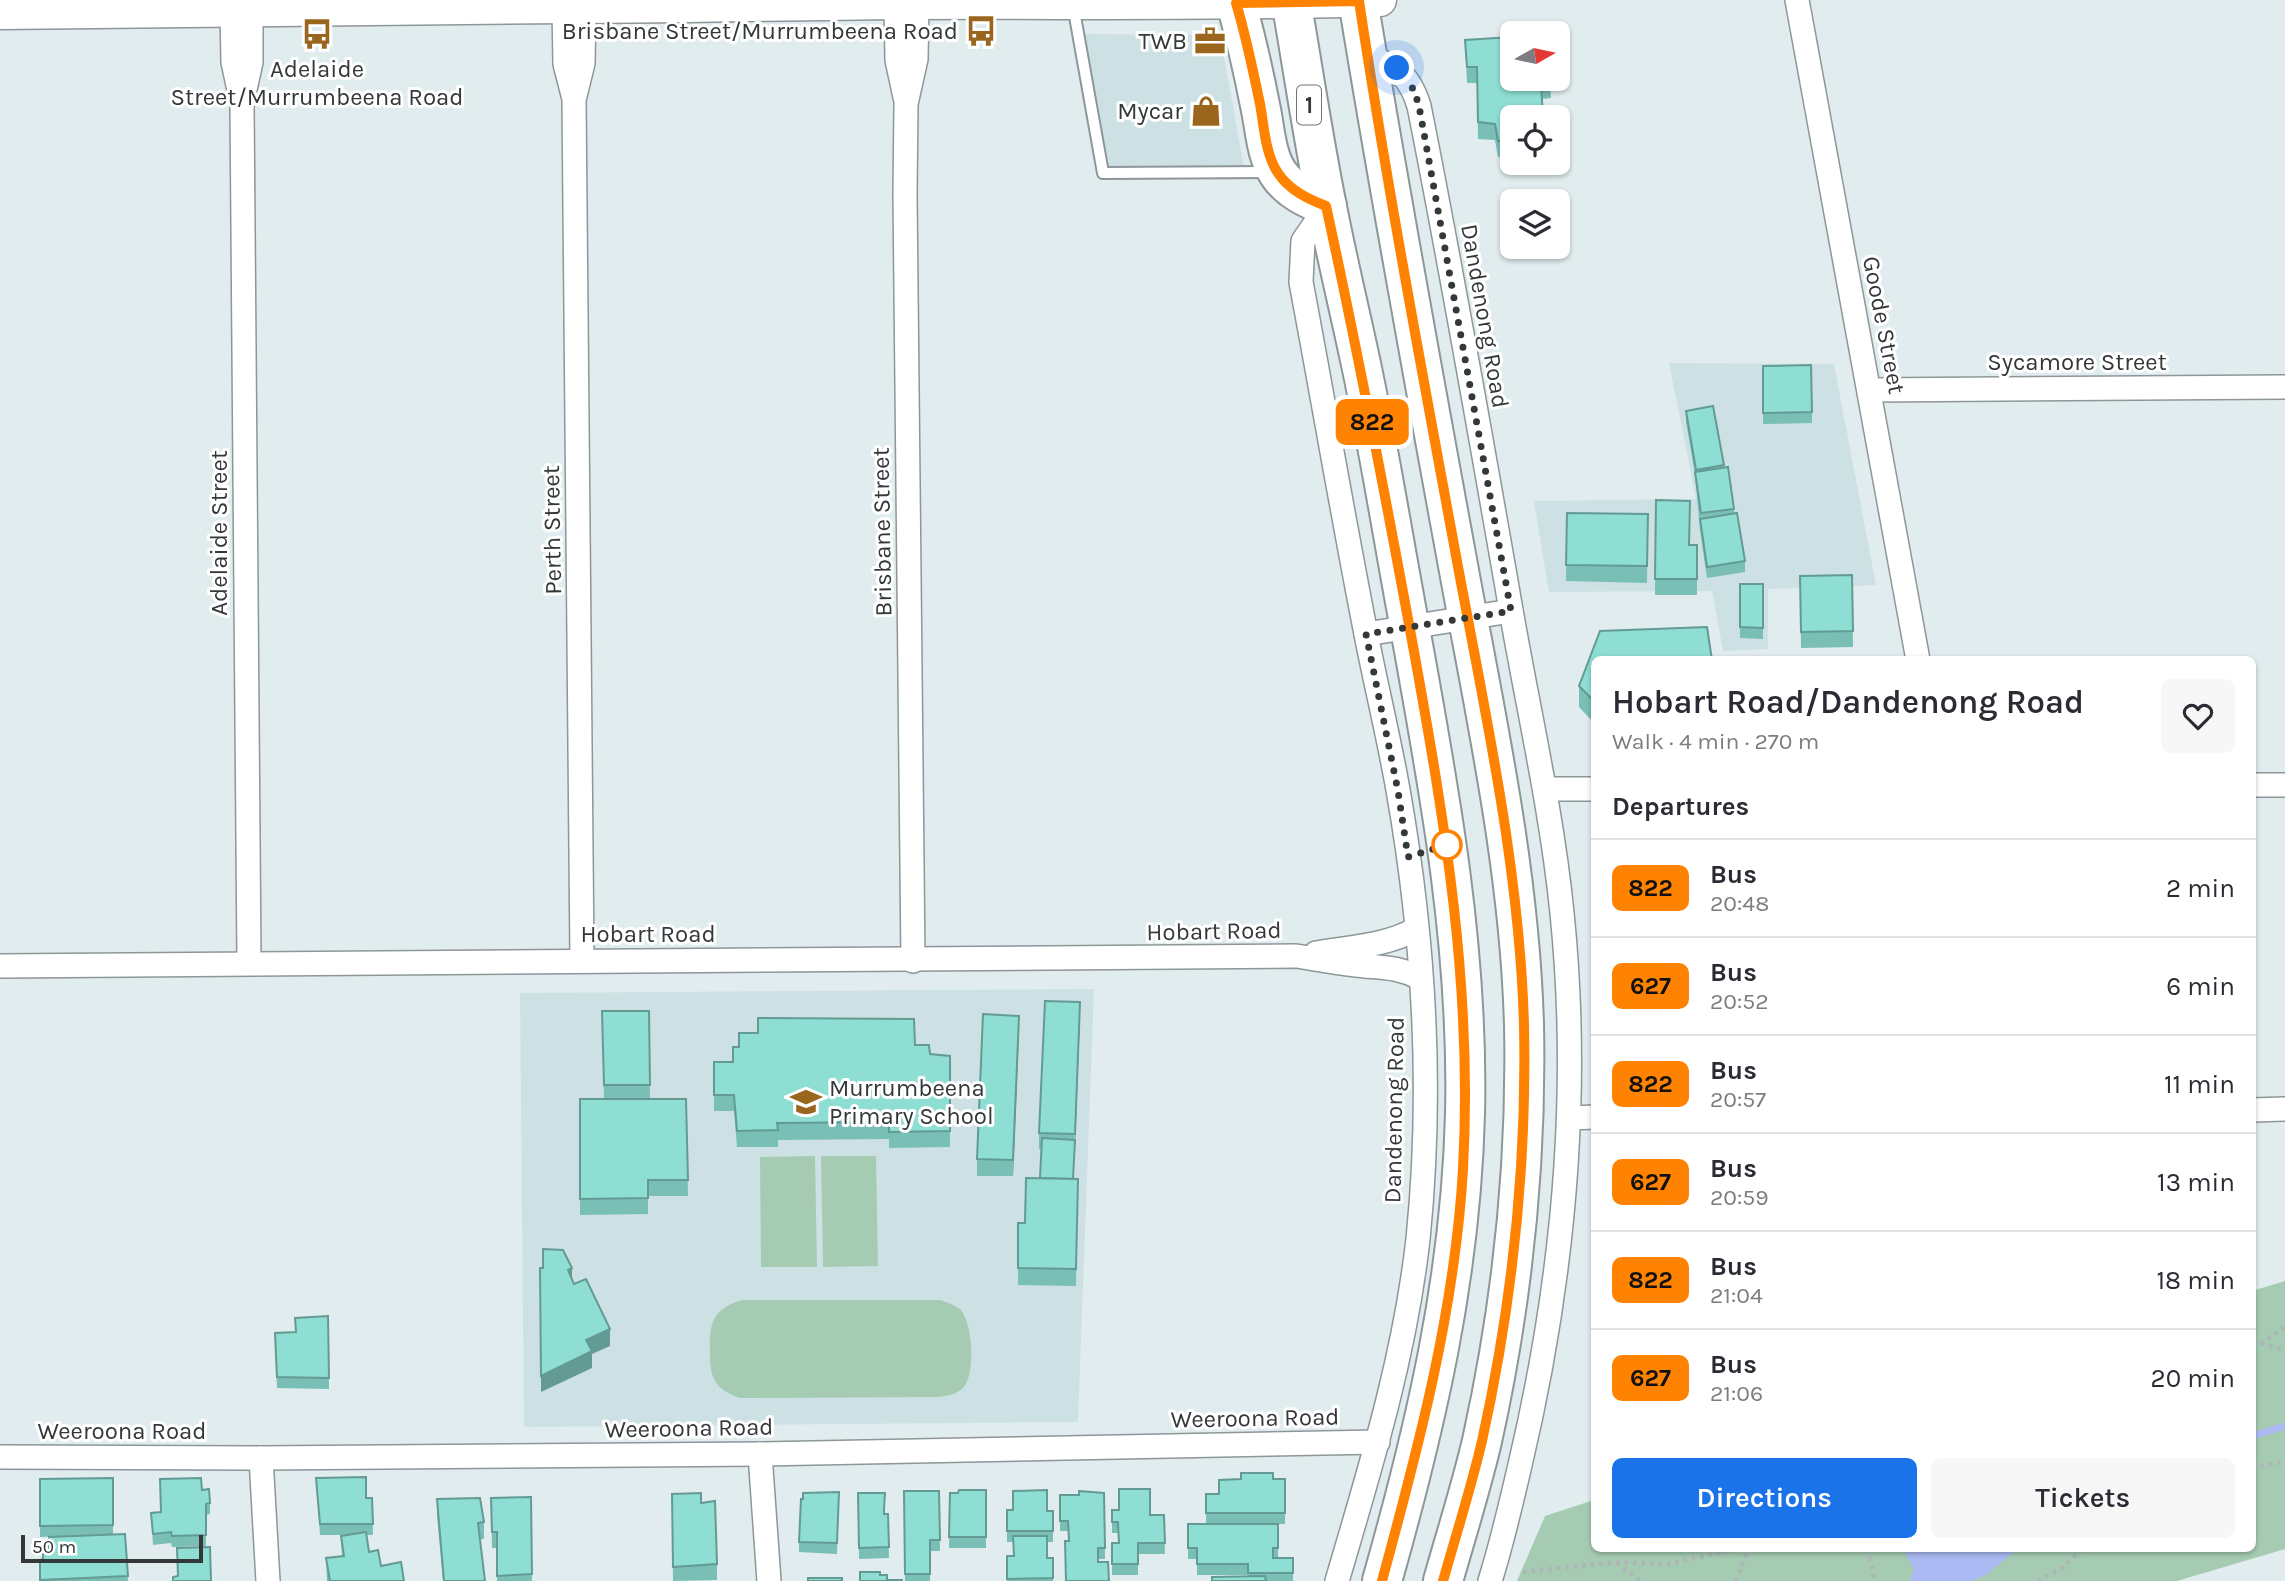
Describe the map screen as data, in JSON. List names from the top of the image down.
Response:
{
  "streets": {
    "highway": ["1"],
    "street": [
      "Dandenong Road",
      "Goode Street",
      "Sycamore Street",
      "Perth Street",
      "Brisbane Street",
      "Adelaide Street",
      "Hobart Road",
      "Weeroona Road"
    ]
  },
  "crossings": [
    ["1", "Dandenong Road"],
    ["Dandenong Road", "Hobart Road"],
    ["Dandenong Road", "Weeroona Road"],
    ["Goode Street", "Sycamore Street"],
    ["Perth Street", "Hobart Road"],
    ["Brisbane Street", "Hobart Road"],
    ["Adelaide Street", "Hobart Road"]
  ],
  "places": {
    "bus stop": ["Brisbane Street/Murrumbeena Road", "Adelaide Street/Murrumbeena Road"],
    "office": ["TWB"],
    "shop": ["Mycar"],
    "school or university": ["Murrumbeena Primary School"]
  },
  "lines": ["bus line 822"],
  "scale_bar": "50 m",
  "north": "right",
  "page": {
    "on_map": "822",
    "heading": [
      ["Hobart Road/Dandenong Road", "Walk · 4 min · 270 m"],
      "Departures"
    ],
    "list": [
      {
        "mark": "822",
        "name": "Bus",
        "note": "20:48",
        "value": "2 min"
      },
      {
        "mark": "627",
        "name": "Bus",
        "note": "20:52",
        "value": "6 min"
      },
      {
        "mark": "822",
        "name": "Bus",
        "note": "20:57",
        "value": "11 min"
      },
      {
        "mark": "627",
        "name": "Bus",
        "note": "20:59",
        "value": "13 min"
      },
      {
        "mark": "822",
        "name": "Bus",
        "note": "21:04",
        "value": "18 min"
      },
      {
        "mark": "627",
        "name": "Bus",
        "note": "21:06",
        "value": "20 min"
      }
    ],
    "buttons": ["Directions", "Tickets"],
    "scale": "50 m"
  }
}
